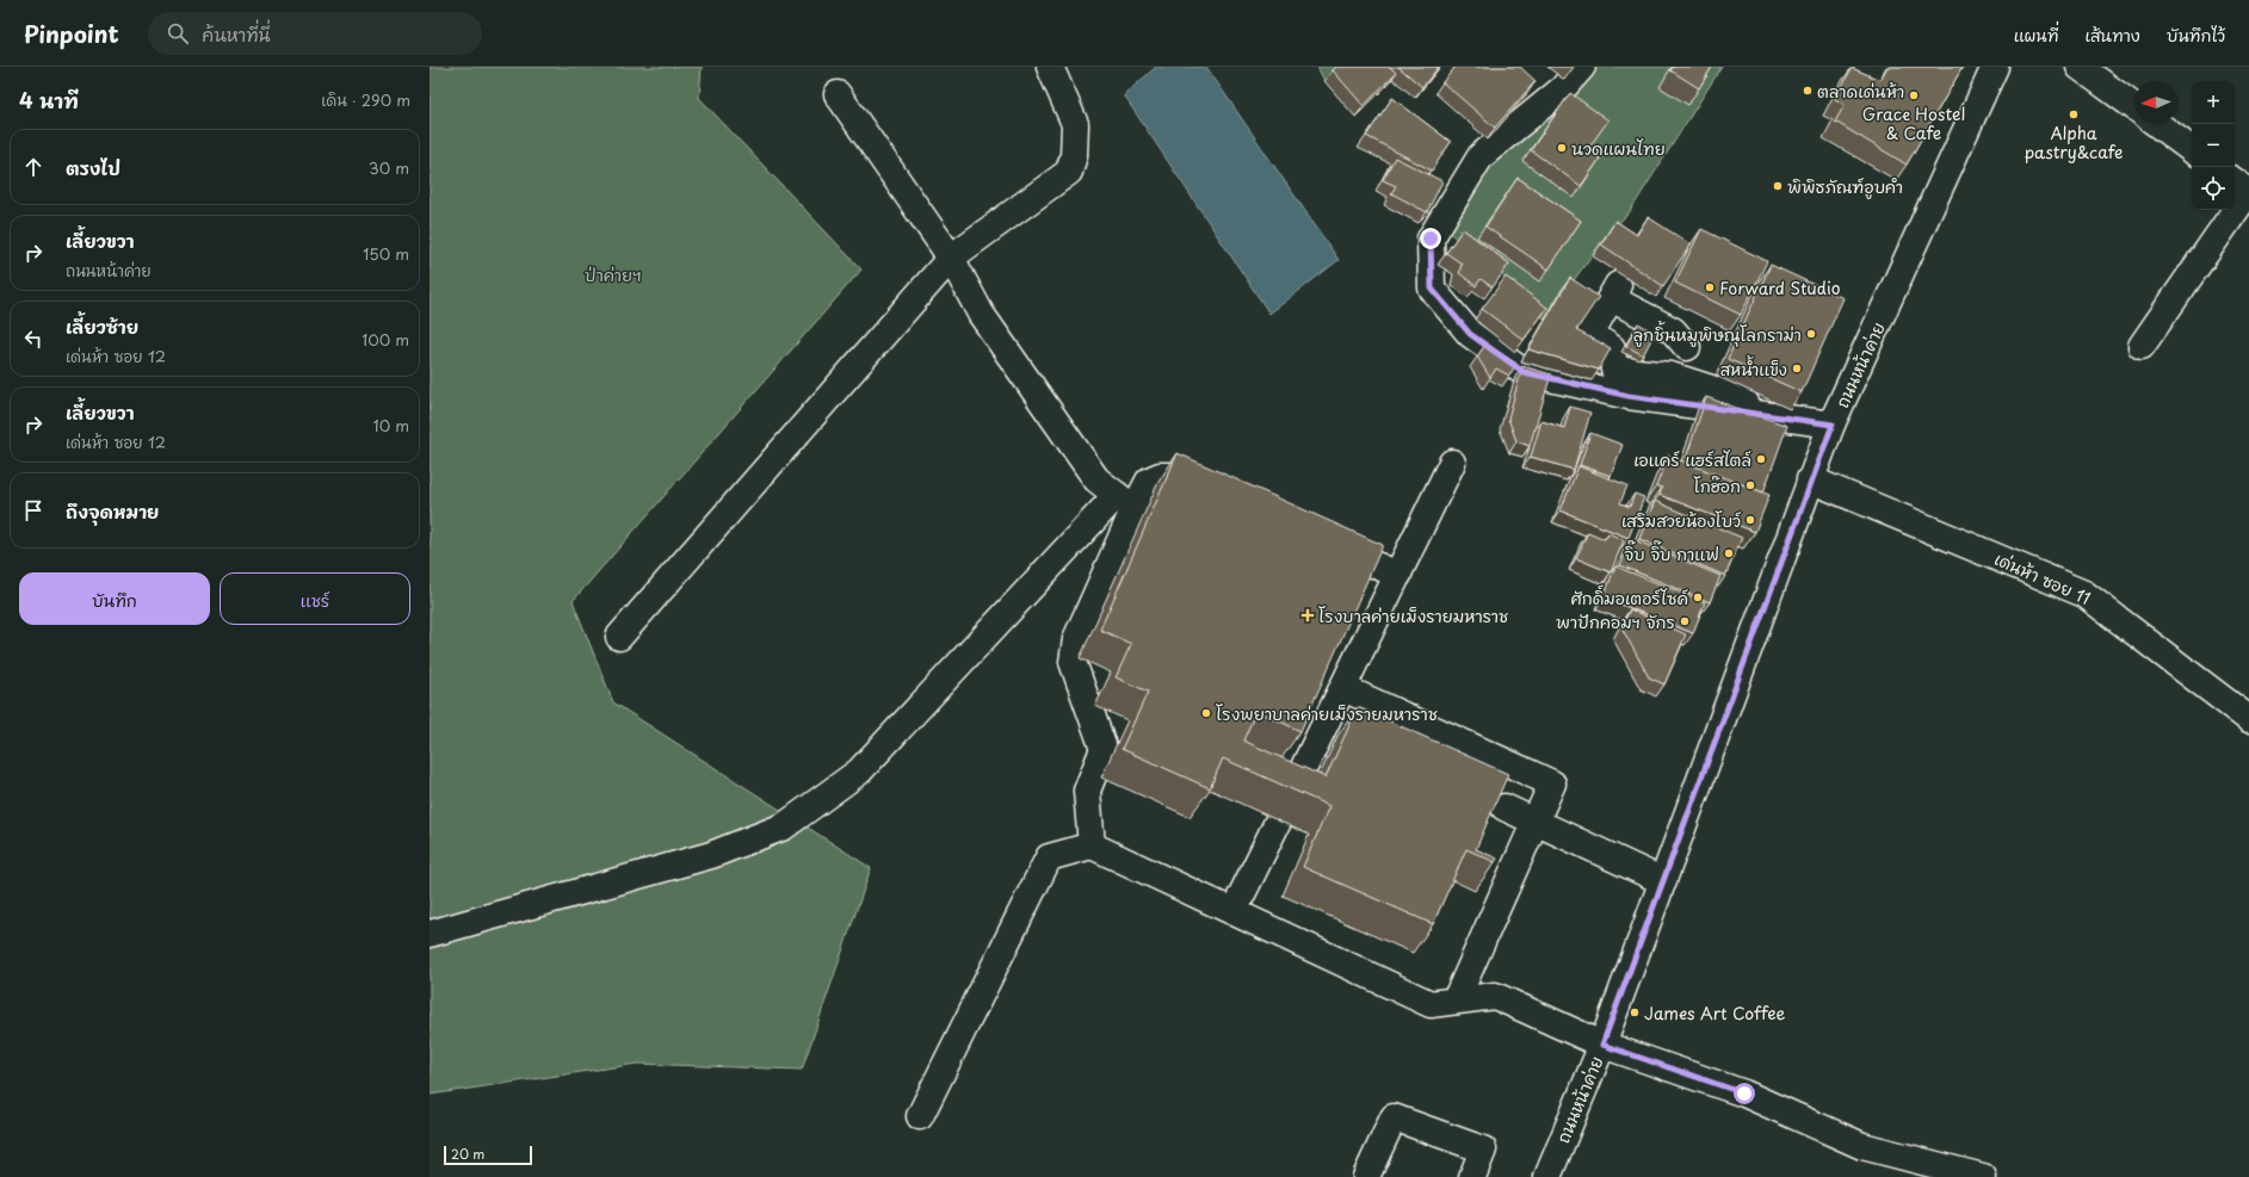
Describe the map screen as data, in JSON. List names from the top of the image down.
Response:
{
  "streets": {
    "street": ["ถนนหน้าค่าย", "เด่นห้า ซอย 11"]
  },
  "crossings": [
    ["ถนนหน้าค่าย", "เด่นห้า ซอย 11"]
  ],
  "parks": ["ป่าค่ายฯ"],
  "places": {
    "other": [
      "ตลาดเด่นห้า",
      "Grace Hostel & Cafe",
      "Alpha pastry&cafe",
      "นวดแผนไทย",
      "พิพิธภัณฑ์อูบคำ",
      "Forward Studio",
      "ลูกชิ้นหมูพิษณุโลกราม่า",
      "สหน้ำแข็ง",
      "เอแคร์ แฮร์สไตล์",
      "โกฮ๊อก",
      "เสริมสวยน้องโบว์",
      "จิ๊บ จิ๊บ กาแฟ",
      "ศักดิ์มอเตอร์ไซค์",
      "พาปักคอมฯ จักร",
      "โรงพยาบาลค่ายเม็งรายมหาราช",
      "James Art Coffee"
    ],
    "health": ["โรงบาลค่ายเม็งรายมหาราช"]
  },
  "scale_bar": "20 m",
  "north": "left",
  "page": {
    "header": "Pinpoint",
    "search": "ค้นหาที่นี่",
    "nav": ["แผนที่", "เส้นทาง", "บันทึกไว้"],
    "heading": ["4 นาที", "เดิน · 290 m"],
    "map_buttons": ["+", "−"],
    "list": [
      ["ตรงไป", "30 m"],
      ["เลี้ยวขวา", "ถนนหน้าค่าย", "150 m"],
      ["เลี้ยวซ้าย", "เด่นห้า ซอย 12", "100 m"],
      ["เลี้ยวขวา", "เด่นห้า ซอย 12", "10 m"],
      "ถึงจุดหมาย"
    ],
    "buttons": ["บันทึก", "แชร์"],
    "scale": "20 m"
  }
}
